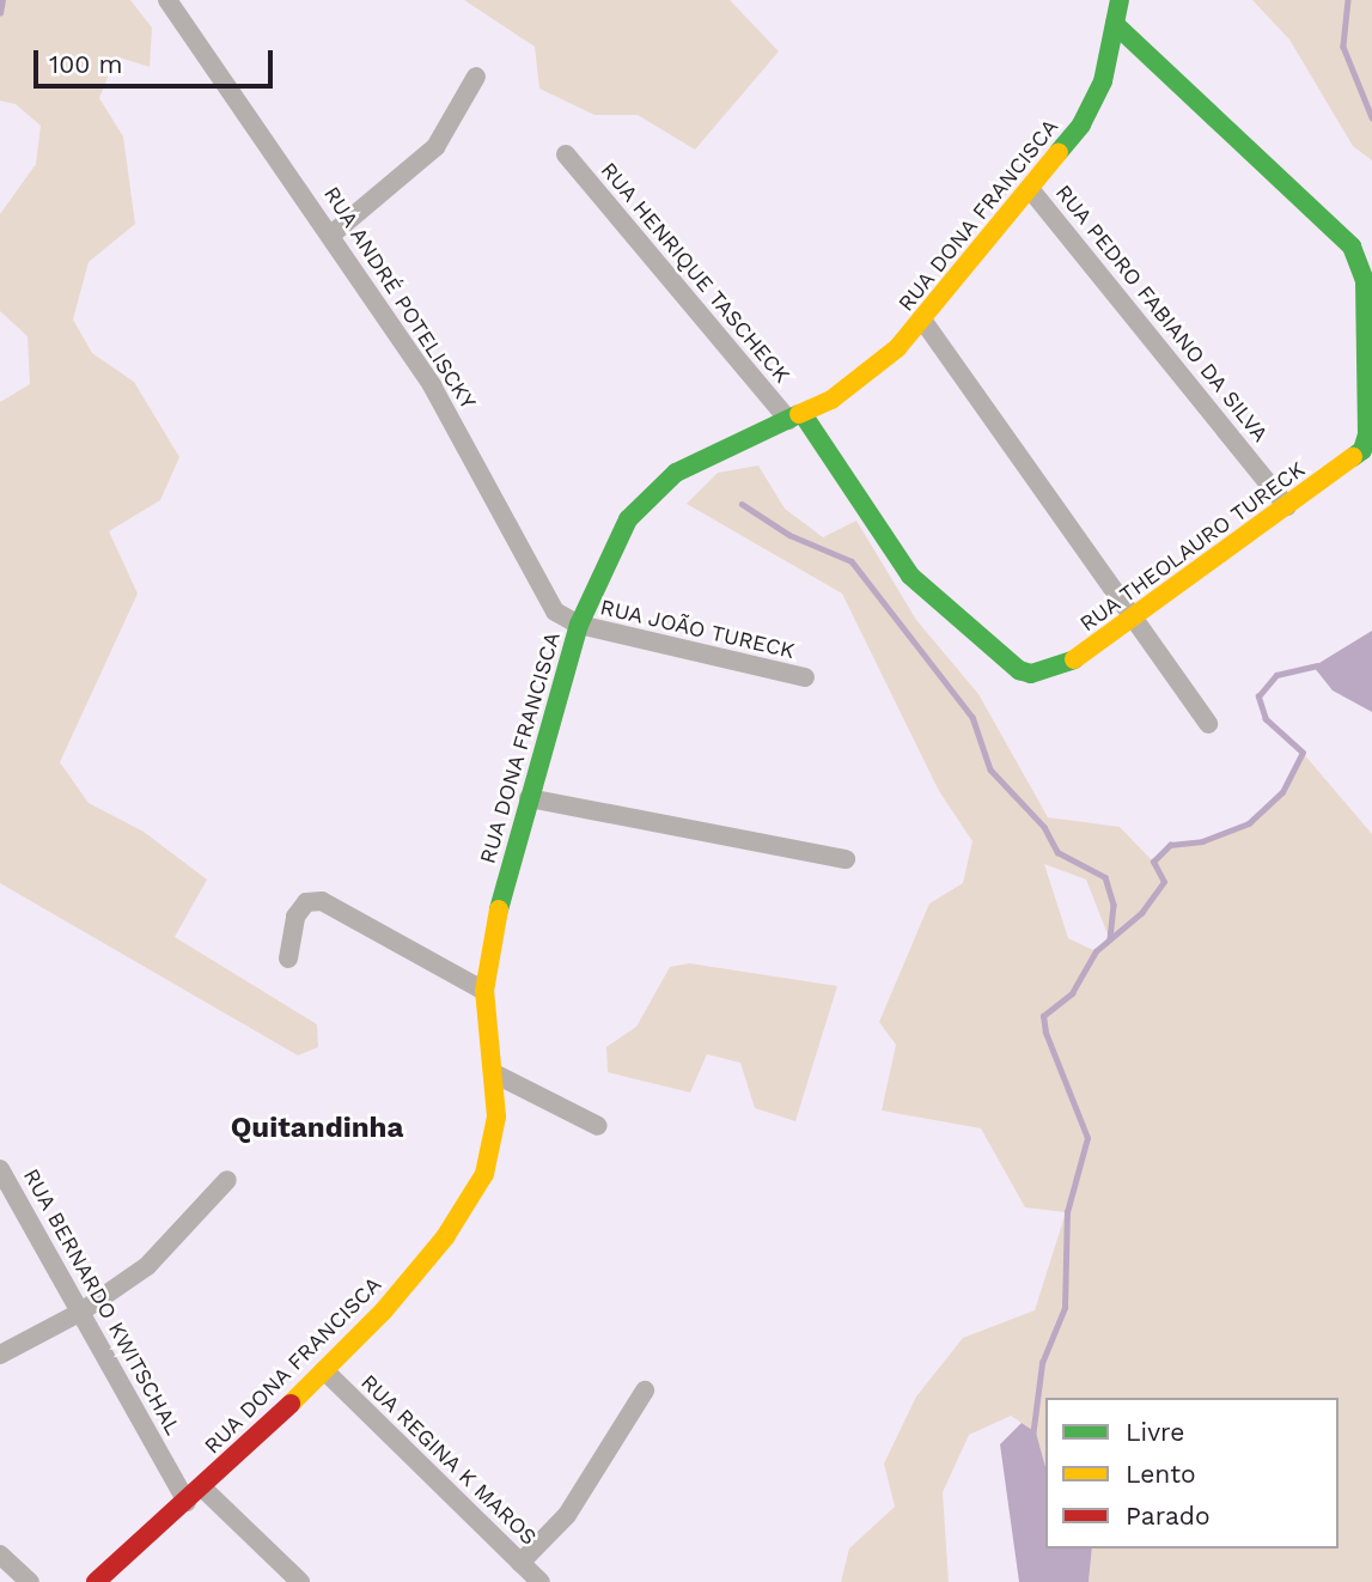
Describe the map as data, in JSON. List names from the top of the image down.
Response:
{
  "streets": {
    "main road": ["RUA DONA FRANCISCA", "RUA THEOLAURO TURECK"],
    "street": [
      "RUA HENRIQUE TASCHECK",
      "RUA ANDRÉ POTELISCKY",
      "RUA PEDRO FABIANO DA SILVA",
      "RUA JOÃO TURECK",
      "RUA BERNARDO KWITSCHAL",
      "RUA REGINA K MAROS"
    ]
  },
  "crossings": [
    ["RUA DONA FRANCISCA", "RUA HENRIQUE TASCHECK"],
    ["RUA DONA FRANCISCA", "RUA ANDRÉ POTELISCKY"],
    ["RUA DONA FRANCISCA", "RUA PEDRO FABIANO DA SILVA"],
    ["RUA DONA FRANCISCA", "RUA THEOLAURO TURECK"],
    ["RUA DONA FRANCISCA", "RUA JOÃO TURECK"],
    ["RUA DONA FRANCISCA", "RUA BERNARDO KWITSCHAL"],
    ["RUA DONA FRANCISCA", "RUA REGINA K MAROS"],
    ["RUA HENRIQUE TASCHECK", "RUA THEOLAURO TURECK"],
    ["RUA ANDRÉ POTELISCKY", "RUA JOÃO TURECK"],
    ["RUA PEDRO FABIANO DA SILVA", "RUA THEOLAURO TURECK"]
  ],
  "districts": ["Quitandinha"],
  "legend": ["Livre", "Lento", "Parado"],
  "scale_bar": "100 m"
}
